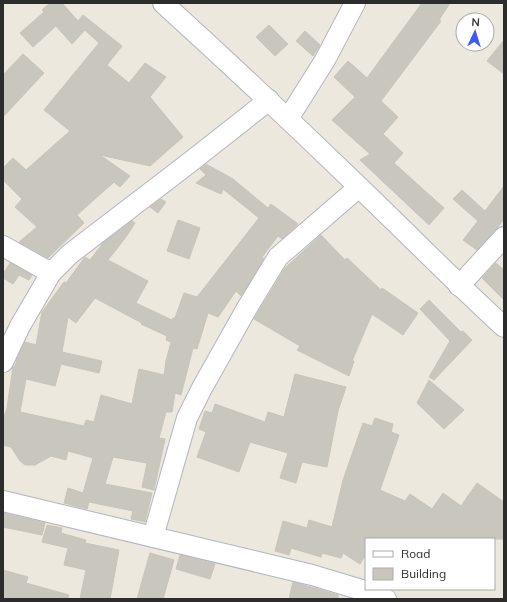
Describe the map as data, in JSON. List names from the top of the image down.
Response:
{
  "legend": ["Road", "Building"],
  "north": "top"
}
